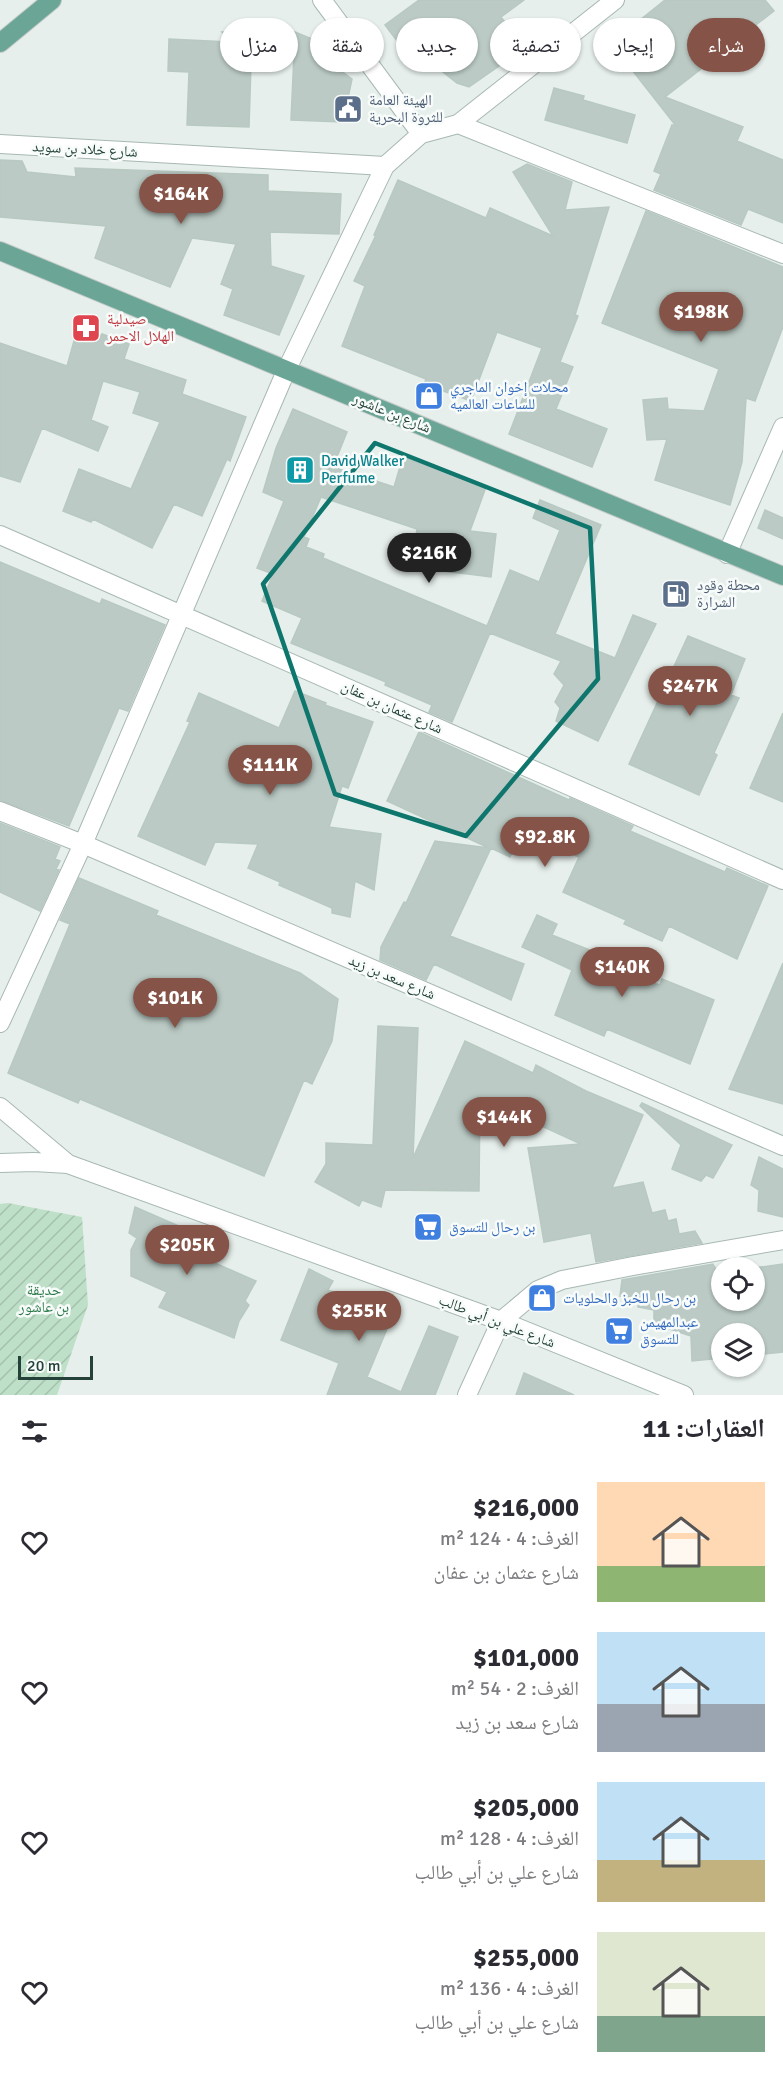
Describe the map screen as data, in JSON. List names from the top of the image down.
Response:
{
  "streets": {
    "main road": ["شارع بن عاشور"],
    "street": [
      "شارع خلاد بن سويد",
      "شارع عثمان بن عفان",
      "شارع سعد بن زيد",
      "شارع علي بن أبي طالب"
    ]
  },
  "parks": ["حديقة بن عاشور"],
  "places": {
    "public building": ["الهيئة العامة للثروة البحرية"],
    "pharmacy": ["صيدلية الهلال الاحمر"],
    "shop": ["محلات إخوان الماجري للساعات العالميه", "بن رحال للخبز والحلويات"],
    "building": ["David Walker Perfume"],
    "fuel station": ["محطة وقود الشرارة"],
    "supermarket": ["بن رحال للتسوق", "عبدالمهيمن للتسوق"]
  },
  "scale_bar": "20 m",
  "page": {
    "chip": [
      "شراء",
      "إيجار",
      "تصفية",
      "جديد",
      "شقة",
      "منزل"
    ],
    "price": [
      "$164K",
      "$198K",
      "$216K",
      "$247K",
      "$111K",
      "$92.8K",
      "$140K",
      "$101K",
      "$144K",
      "$205K",
      "$255K"
    ],
    "scale": "20 m",
    "heading": "العقارات: 11",
    "list": [
      {
        "name": "$216,000",
        "note": "الغرف: 4 · 124 m² · شارع عثمان بن عفان"
      },
      {
        "name": "$101,000",
        "note": "الغرف: 2 · 54 m² · شارع سعد بن زيد"
      },
      {
        "name": "$205,000",
        "note": "الغرف: 4 · 128 m² · شارع علي بن أبي طالب"
      },
      {
        "name": "$255,000",
        "note": "الغرف: 4 · 136 m² · شارع علي بن أبي طالب"
      }
    ]
  }
}
